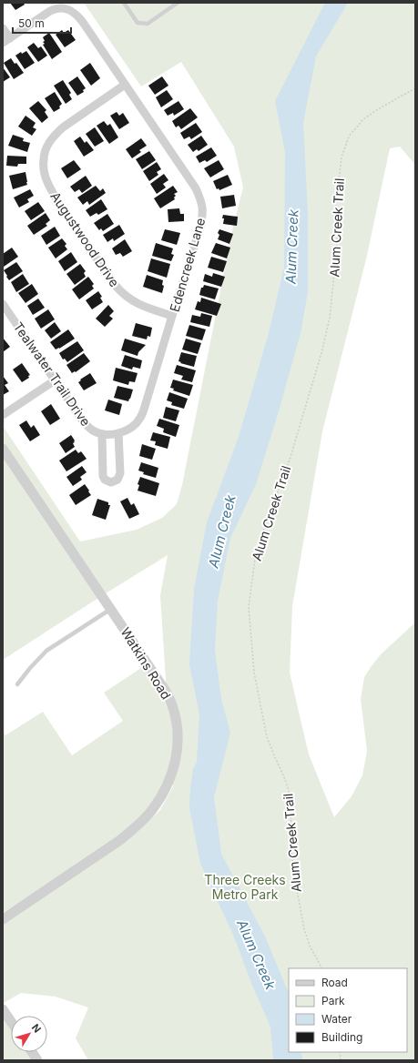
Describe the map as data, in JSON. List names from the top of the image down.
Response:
{
  "streets": {
    "street": [
      "Augustwood Drive",
      "Edencreek Lane",
      "Tealwater Trail Drive",
      "Watkins Road"
    ],
    "path": ["Alum Creek Trail"]
  },
  "crossings": [
    ["Augustwood Drive", "Edencreek Lane"],
    ["Edencreek Lane", "Tealwater Trail Drive"]
  ],
  "water": ["Alum Creek"],
  "parks": ["Three Creeks Metro Park"],
  "legend": [
    "Road",
    "Park",
    "Water",
    "Building"
  ],
  "scale_bar": "50 m",
  "north": "top right"
}
